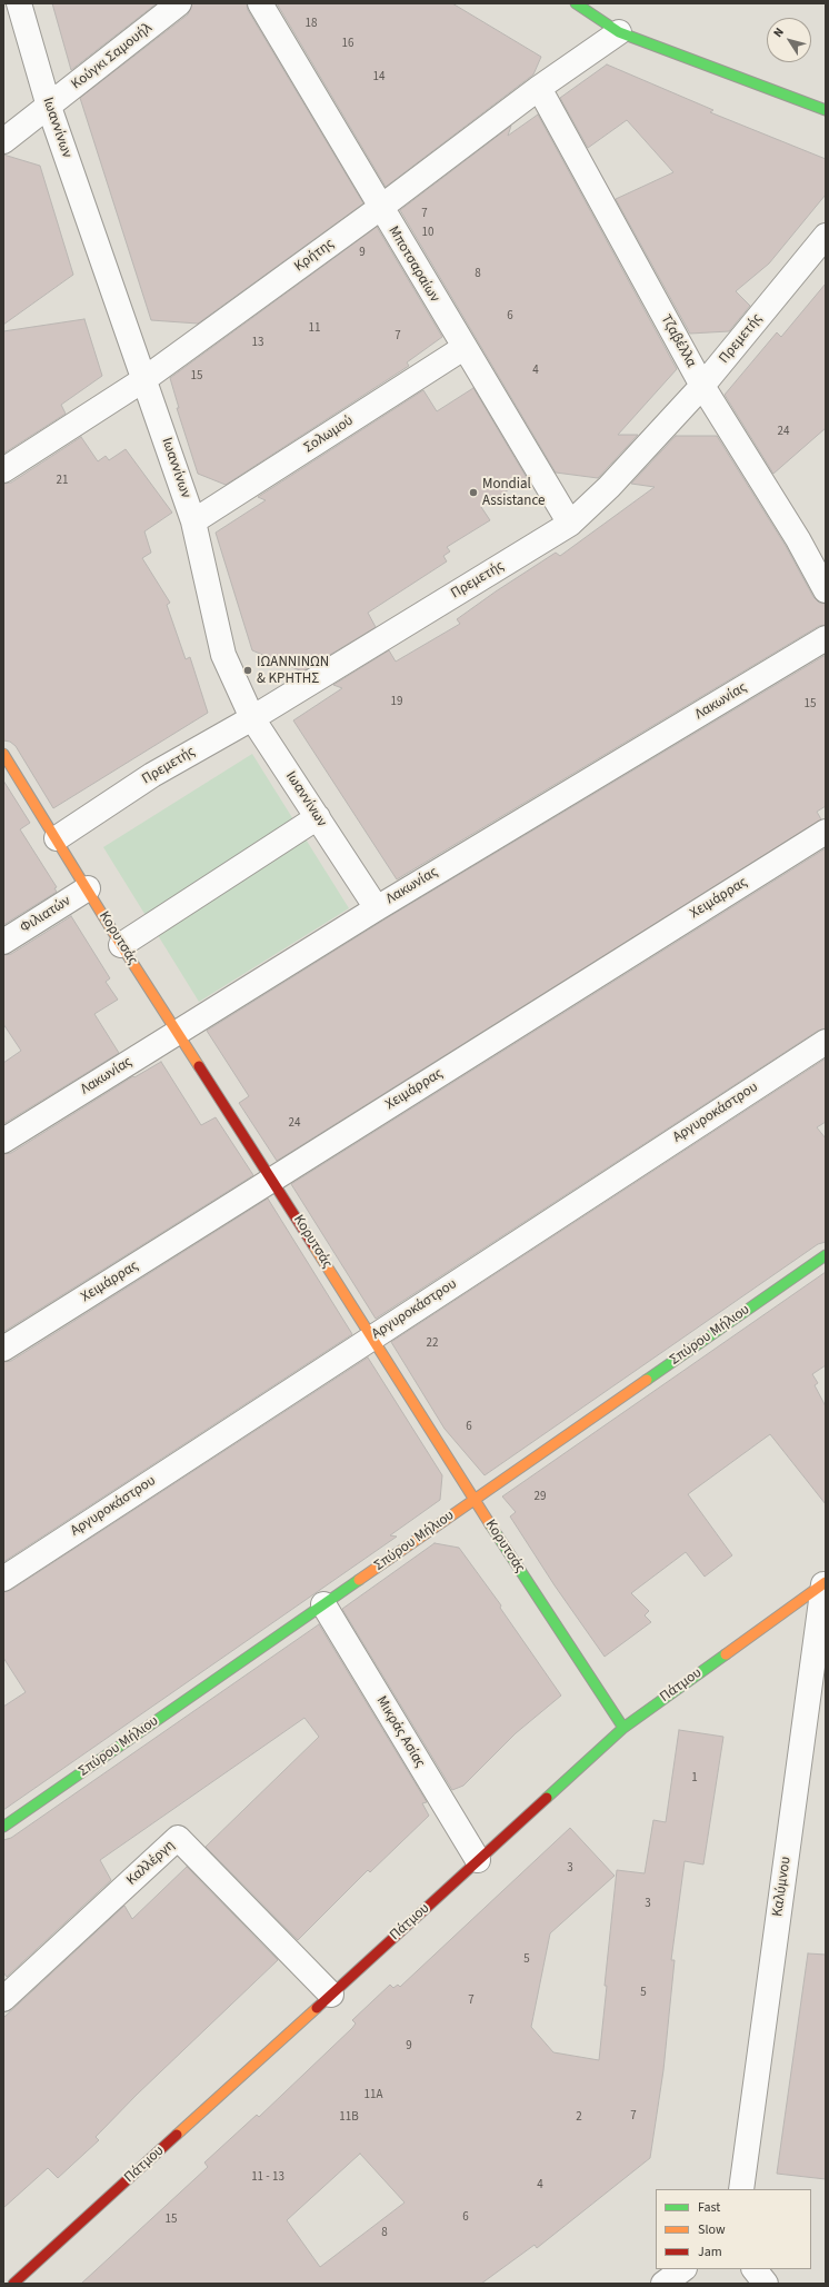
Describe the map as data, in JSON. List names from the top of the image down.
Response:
{
  "streets": {
    "street": [
      "Κούγκι Σαμουήλ",
      "Ιωαννίνων",
      "Κρήτης",
      "Μποτσαραίων",
      "Πρεμετής",
      "Τζαβέλλα",
      "Σολωμού",
      "Λακωνίας",
      "Χειμάρρας",
      "Φιλιατών",
      "Κορυτσάς",
      "Αργυροκάστρου",
      "Σπύρου Μήλιου",
      "Πάτμου",
      "Μικράς Ασίας",
      "Καλλέργη",
      "Καλύμνου"
    ]
  },
  "crossings": [
    ["Κούγκι Σαμουήλ", "Ιωαννίνων"],
    ["Ιωαννίνων", "Κρήτης"],
    ["Ιωαννίνων", "Πρεμετής"],
    ["Ιωαννίνων", "Σολωμού"],
    ["Ιωαννίνων", "Λακωνίας"],
    ["Κρήτης", "Μποτσαραίων"],
    ["Κρήτης", "Τζαβέλλα"],
    ["Μποτσαραίων", "Πρεμετής"],
    ["Μποτσαραίων", "Σολωμού"],
    ["Πρεμετής", "Τζαβέλλα"],
    ["Πρεμετής", "Κορυτσάς"],
    ["Λακωνίας", "Κορυτσάς"],
    ["Χειμάρρας", "Κορυτσάς"],
    ["Φιλιατών", "Κορυτσάς"],
    ["Κορυτσάς", "Αργυροκάστρου"],
    ["Κορυτσάς", "Σπύρου Μήλιου"],
    ["Κορυτσάς", "Πάτμου"],
    ["Σπύρου Μήλιου", "Μικράς Ασίας"],
    ["Πάτμου", "Μικράς Ασίας"],
    ["Πάτμου", "Καλλέργη"],
    ["Πάτμου", "Καλύμνου"]
  ],
  "places": ["Mondial Assistance", "ΙΩΑΝΝΙΝΩΝ & ΚΡΗΤΗΣ"],
  "house_numbers": [
    "18",
    "16",
    "14",
    "7",
    "10",
    "9",
    "8",
    "6",
    "11",
    "7",
    "13",
    "4",
    "15",
    "24",
    "21",
    "19",
    "15",
    "24",
    "22",
    "6",
    "29",
    "1",
    "3",
    "3",
    "5",
    "5",
    "7",
    "9",
    "11Α",
    "7",
    "11Β",
    "2",
    "11 - 13",
    "4",
    "6",
    "15",
    "8"
  ],
  "legend": ["Fast", "Slow", "Jam"],
  "north": "top left"
}
